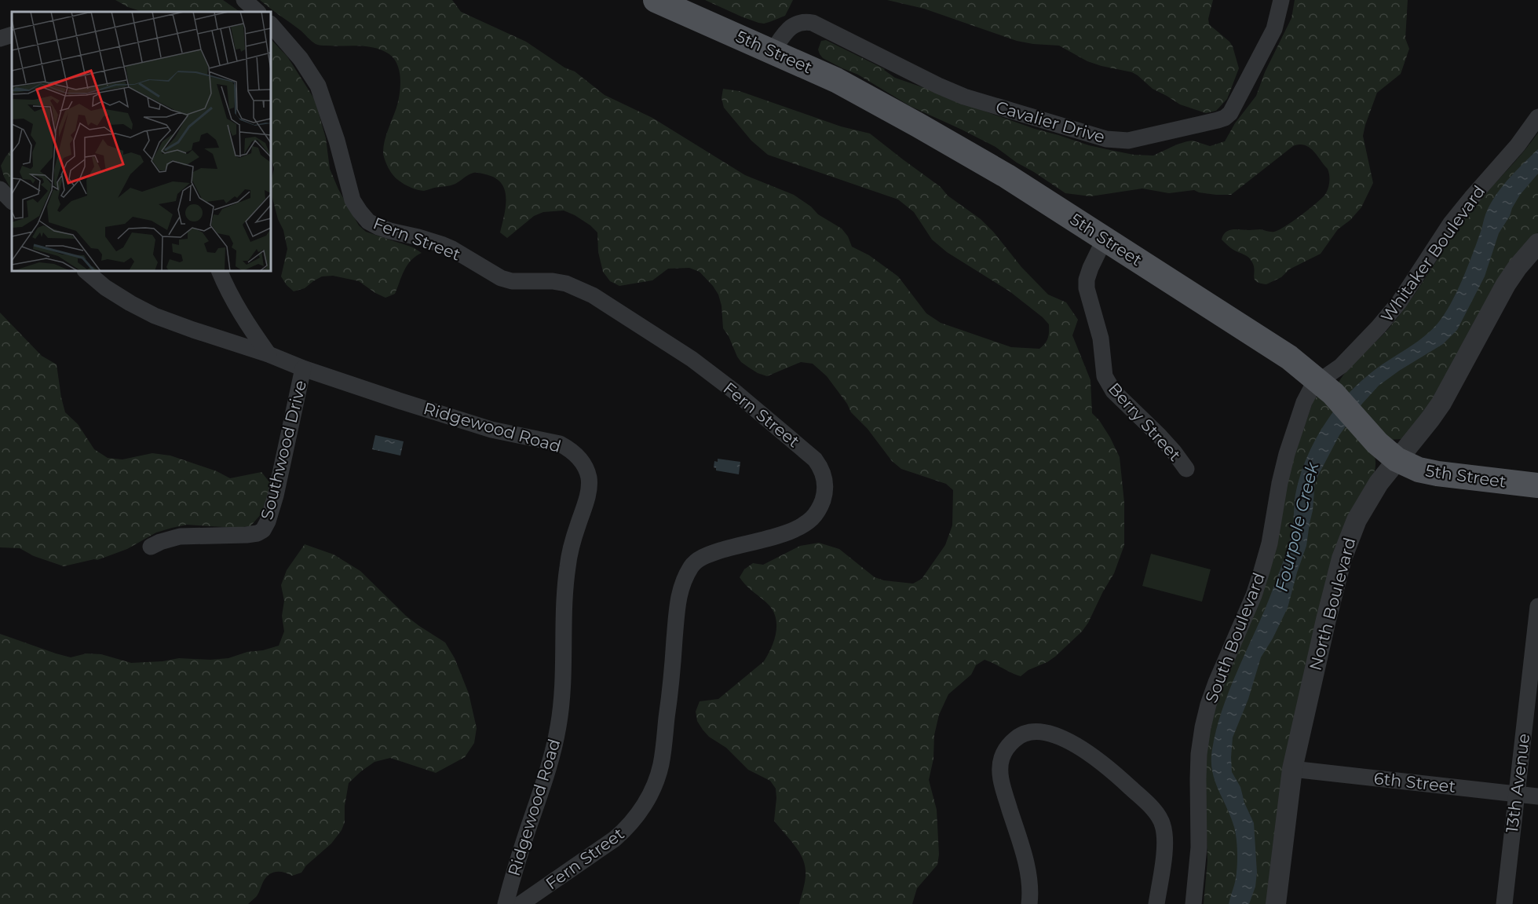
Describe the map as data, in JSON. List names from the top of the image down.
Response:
{
  "streets": {
    "main road": ["5th Street"],
    "street": [
      "Cavalier Drive",
      "Fern Street",
      "Whitaker Boulevard",
      "Berry Street",
      "Ridgewood Road",
      "Southwood Drive",
      "North Boulevard",
      "South Boulevard",
      "6th Street",
      "13th Avenue"
    ]
  },
  "crossings": [
    ["5th Street", "Cavalier Drive"],
    ["5th Street", "Whitaker Boulevard"],
    ["5th Street", "Berry Street"],
    ["5th Street", "North Boulevard"],
    ["5th Street", "South Boulevard"],
    ["Whitaker Boulevard", "South Boulevard"],
    ["Ridgewood Road", "Southwood Drive"],
    ["North Boulevard", "6th Street"],
    ["6th Street", "13th Avenue"]
  ],
  "water": ["Fourpole Creek"]
}
